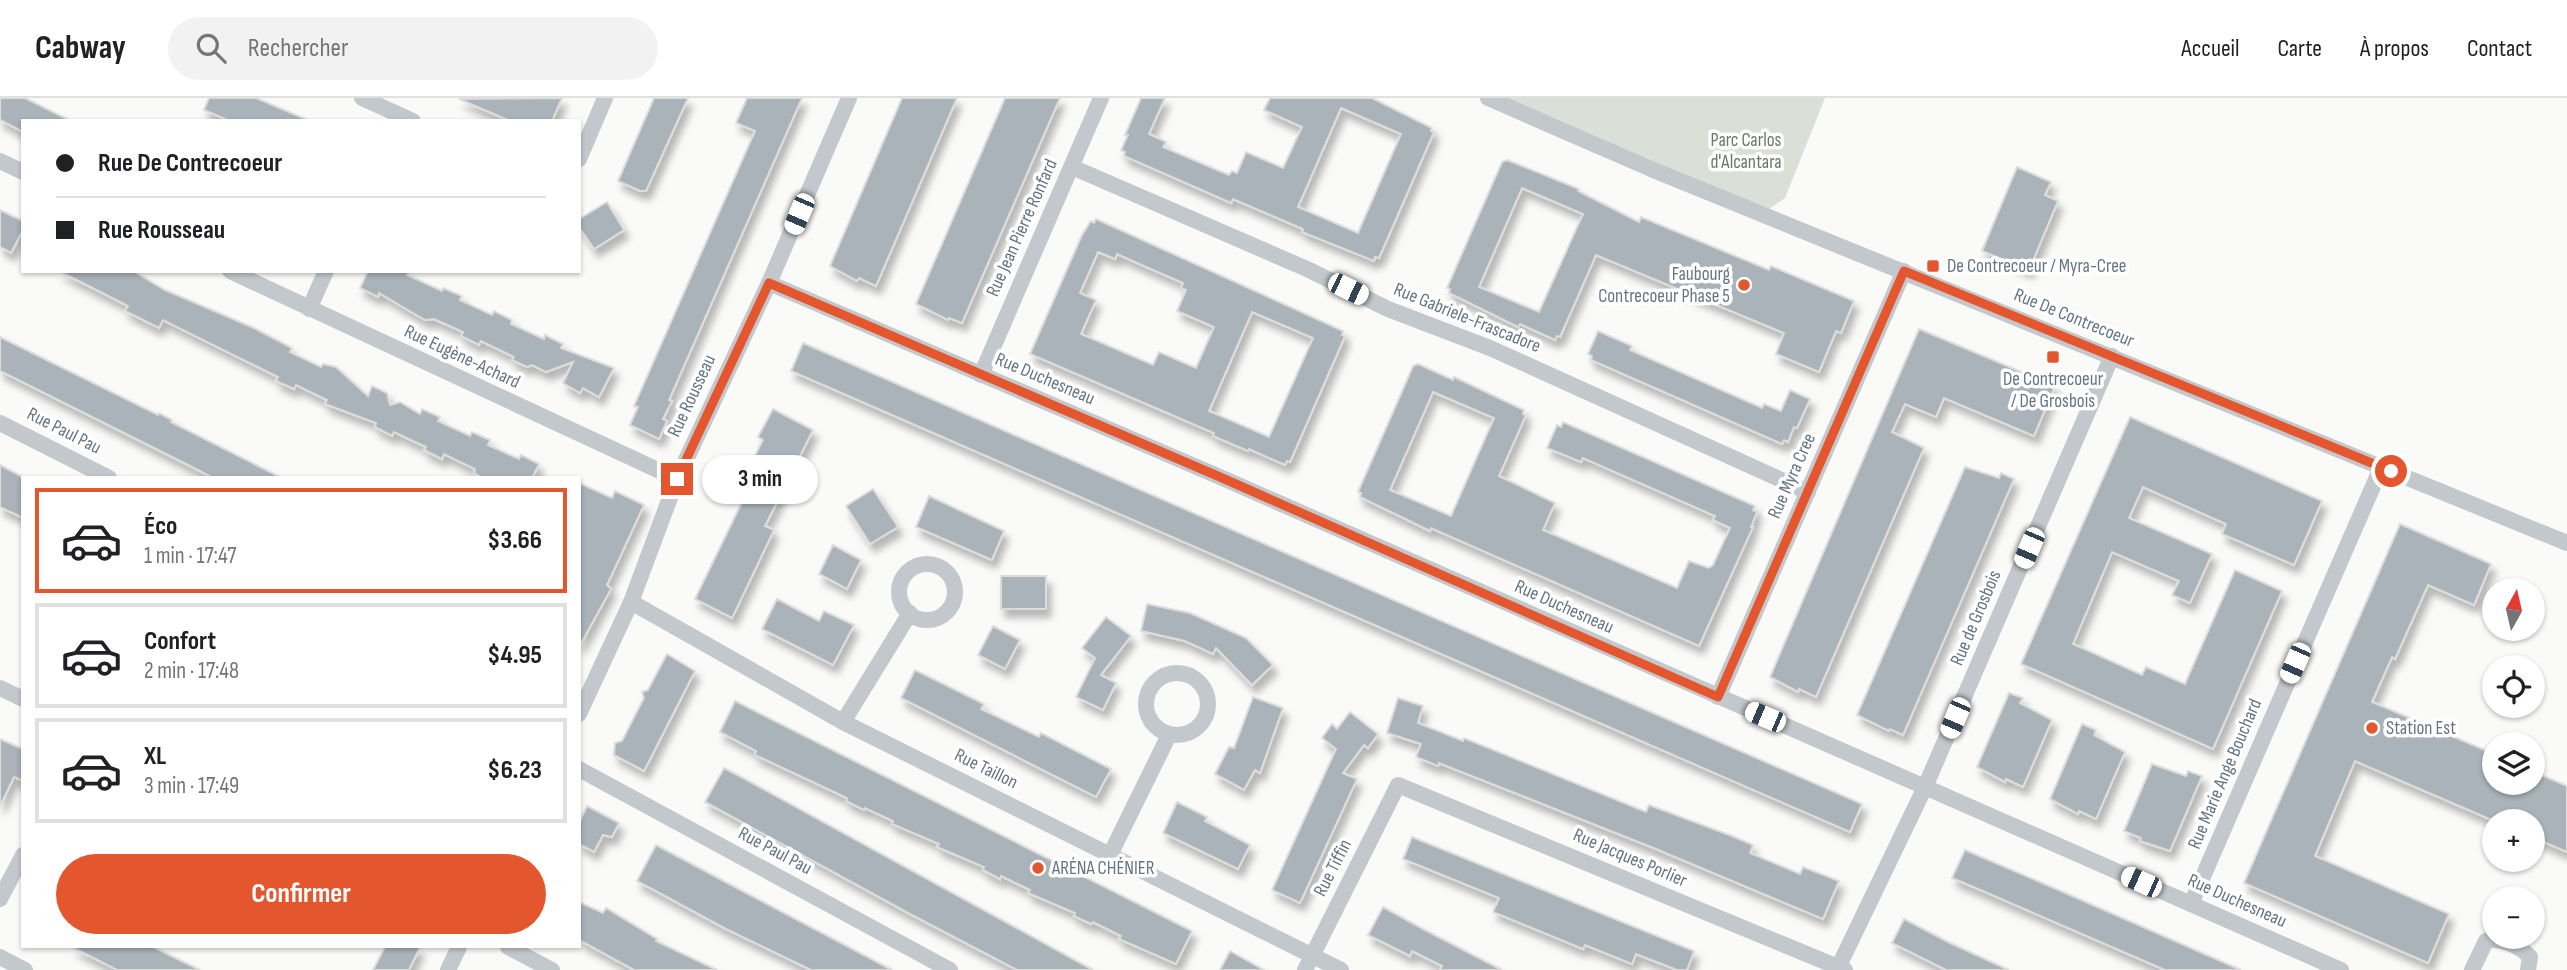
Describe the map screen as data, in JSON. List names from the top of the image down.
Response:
{
  "streets": {
    "street": [
      "Rue Jean Pierre Ronfard",
      "Rue Gabriele-Frascadore",
      "Rue De Contrecoeur",
      "Rue Eugène-Achard",
      "Rue Duchesneau",
      "Rue Rousseau",
      "Rue Paul Pau",
      "Rue Myra Cree",
      "Rue de Grosbois",
      "Rue Taillon",
      "Rue Marie Ange Bouchard",
      "Rue Jacques Porlier",
      "Rue Tiffin"
    ]
  },
  "crossings": [
    ["Rue Jean Pierre Ronfard", "Rue Gabriele-Frascadore"],
    ["Rue Jean Pierre Ronfard", "Rue Duchesneau"],
    ["Rue Gabriele-Frascadore", "Rue Myra Cree"],
    ["Rue De Contrecoeur", "Rue Myra Cree"],
    ["Rue De Contrecoeur", "Rue de Grosbois"],
    ["Rue De Contrecoeur", "Rue Marie Ange Bouchard"],
    ["Rue Eugène-Achard", "Rue Rousseau"],
    ["Rue Duchesneau", "Rue Rousseau"],
    ["Rue Duchesneau", "Rue Myra Cree"],
    ["Rue Duchesneau", "Rue de Grosbois"],
    ["Rue Duchesneau", "Rue Marie Ange Bouchard"],
    ["Rue Rousseau", "Rue Taillon"],
    ["Rue de Grosbois", "Rue Jacques Porlier"],
    ["Rue Taillon", "Rue Tiffin"],
    ["Rue Jacques Porlier", "Rue Tiffin"]
  ],
  "parks": ["Parc Carlos d'Alcantara"],
  "places": {
    "transit": ["De Contrecoeur / Myra-Cree", "De Contrecoeur / De Grosbois"],
    "other": ["Faubourg Contrecoeur Phase 5", "Station Est", "ARÉNA CHÉNIER"]
  },
  "north": "top",
  "page": {
    "header": "Cabway",
    "search": "Rechercher",
    "nav": [
      "Accueil",
      "Carte",
      "À propos",
      "Contact"
    ],
    "banner": ["Rue De Contrecoeur", "Rue Rousseau"],
    "bubble": "3 min",
    "list": [
      {
        "name": "Éco",
        "note": "1 min · 17:47",
        "value": "$3.66"
      },
      {
        "name": "Confort",
        "note": "2 min · 17:48",
        "value": "$4.95"
      },
      {
        "name": "XL",
        "note": "3 min · 17:49",
        "value": "$6.23"
      }
    ],
    "map_buttons": ["+", "−"],
    "buttons": "Confirmer"
  }
}
